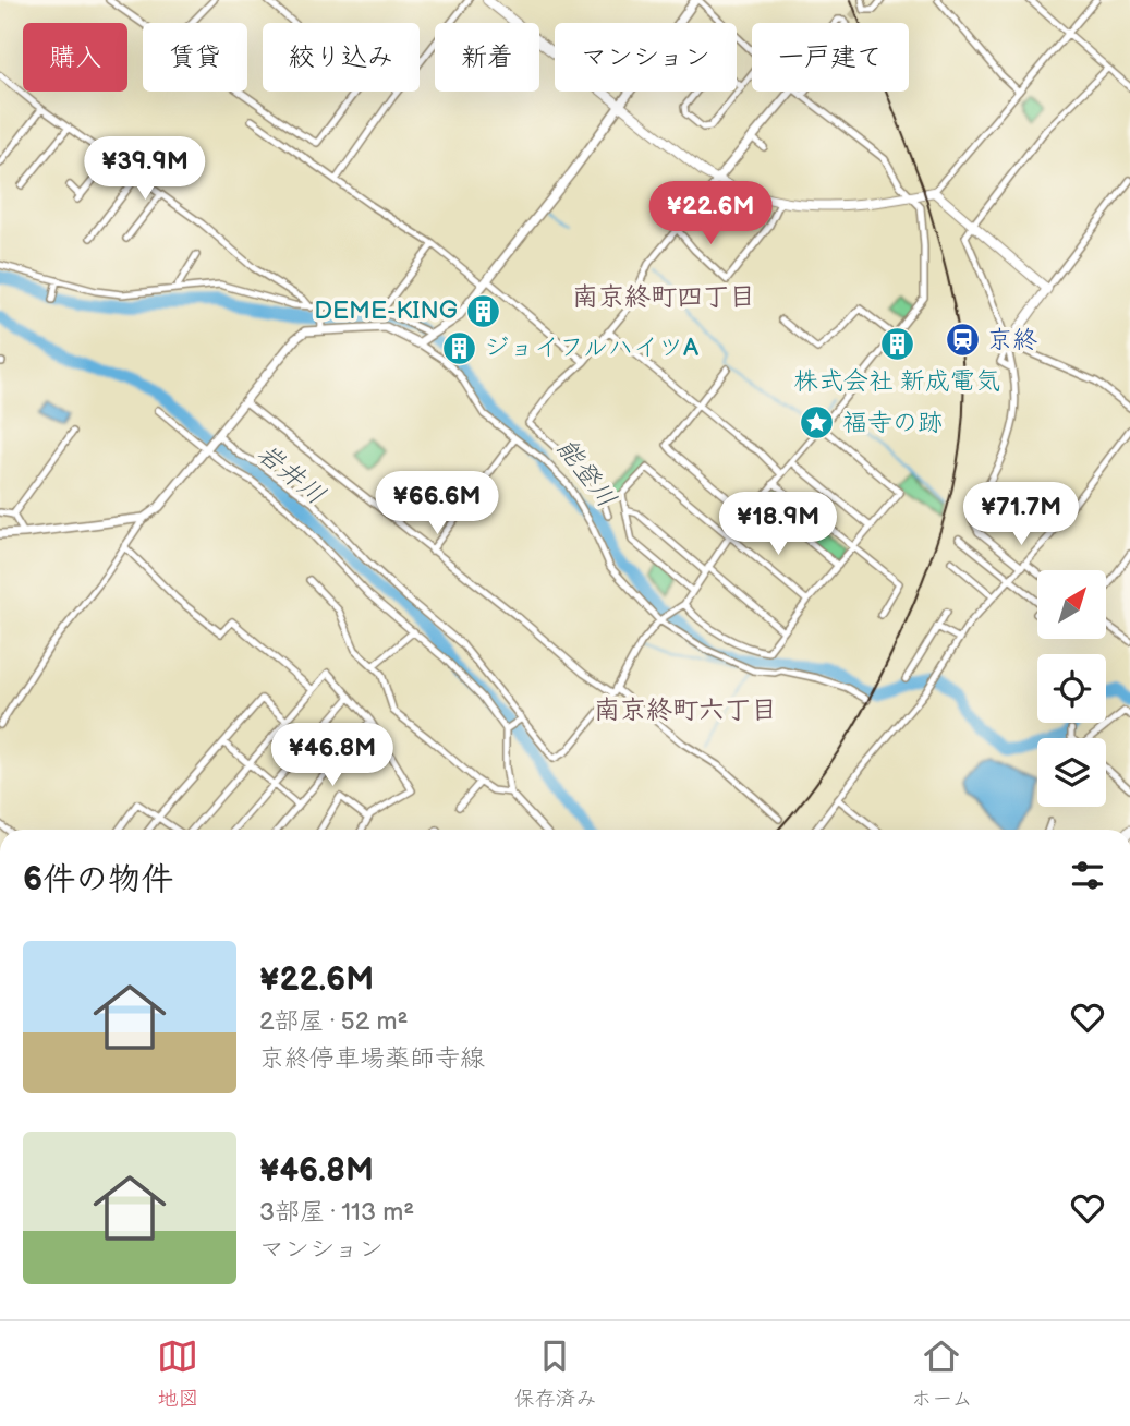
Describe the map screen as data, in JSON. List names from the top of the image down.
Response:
{
  "districts": ["南京終町四丁目", "南京終町六丁目"],
  "water": ["能登川", "岩井川"],
  "places": {
    "building": ["DEME-KING", "株式会社 新成電気", "ジョイフルハイツA"],
    "station": ["京終"],
    "place": ["福寺の跡"]
  },
  "north": "top right",
  "page": {
    "chip": [
      "購入",
      "賃貸",
      "絞り込み",
      "新着",
      "マンション",
      "一戸建て"
    ],
    "price": [
      "¥39.9M",
      "¥22.6M",
      "¥66.6M",
      "¥71.7M",
      "¥18.9M",
      "¥46.8M"
    ],
    "heading": "6件の物件",
    "list": [
      {
        "name": "¥22.6M",
        "note": "2部屋 · 52 m² · 京終停車場薬師寺線"
      },
      {
        "name": "¥46.8M",
        "note": "3部屋 · 113 m² · マンション"
      }
    ],
    "tabs": ["地図", "保存済み", "ホーム"]
  }
}
